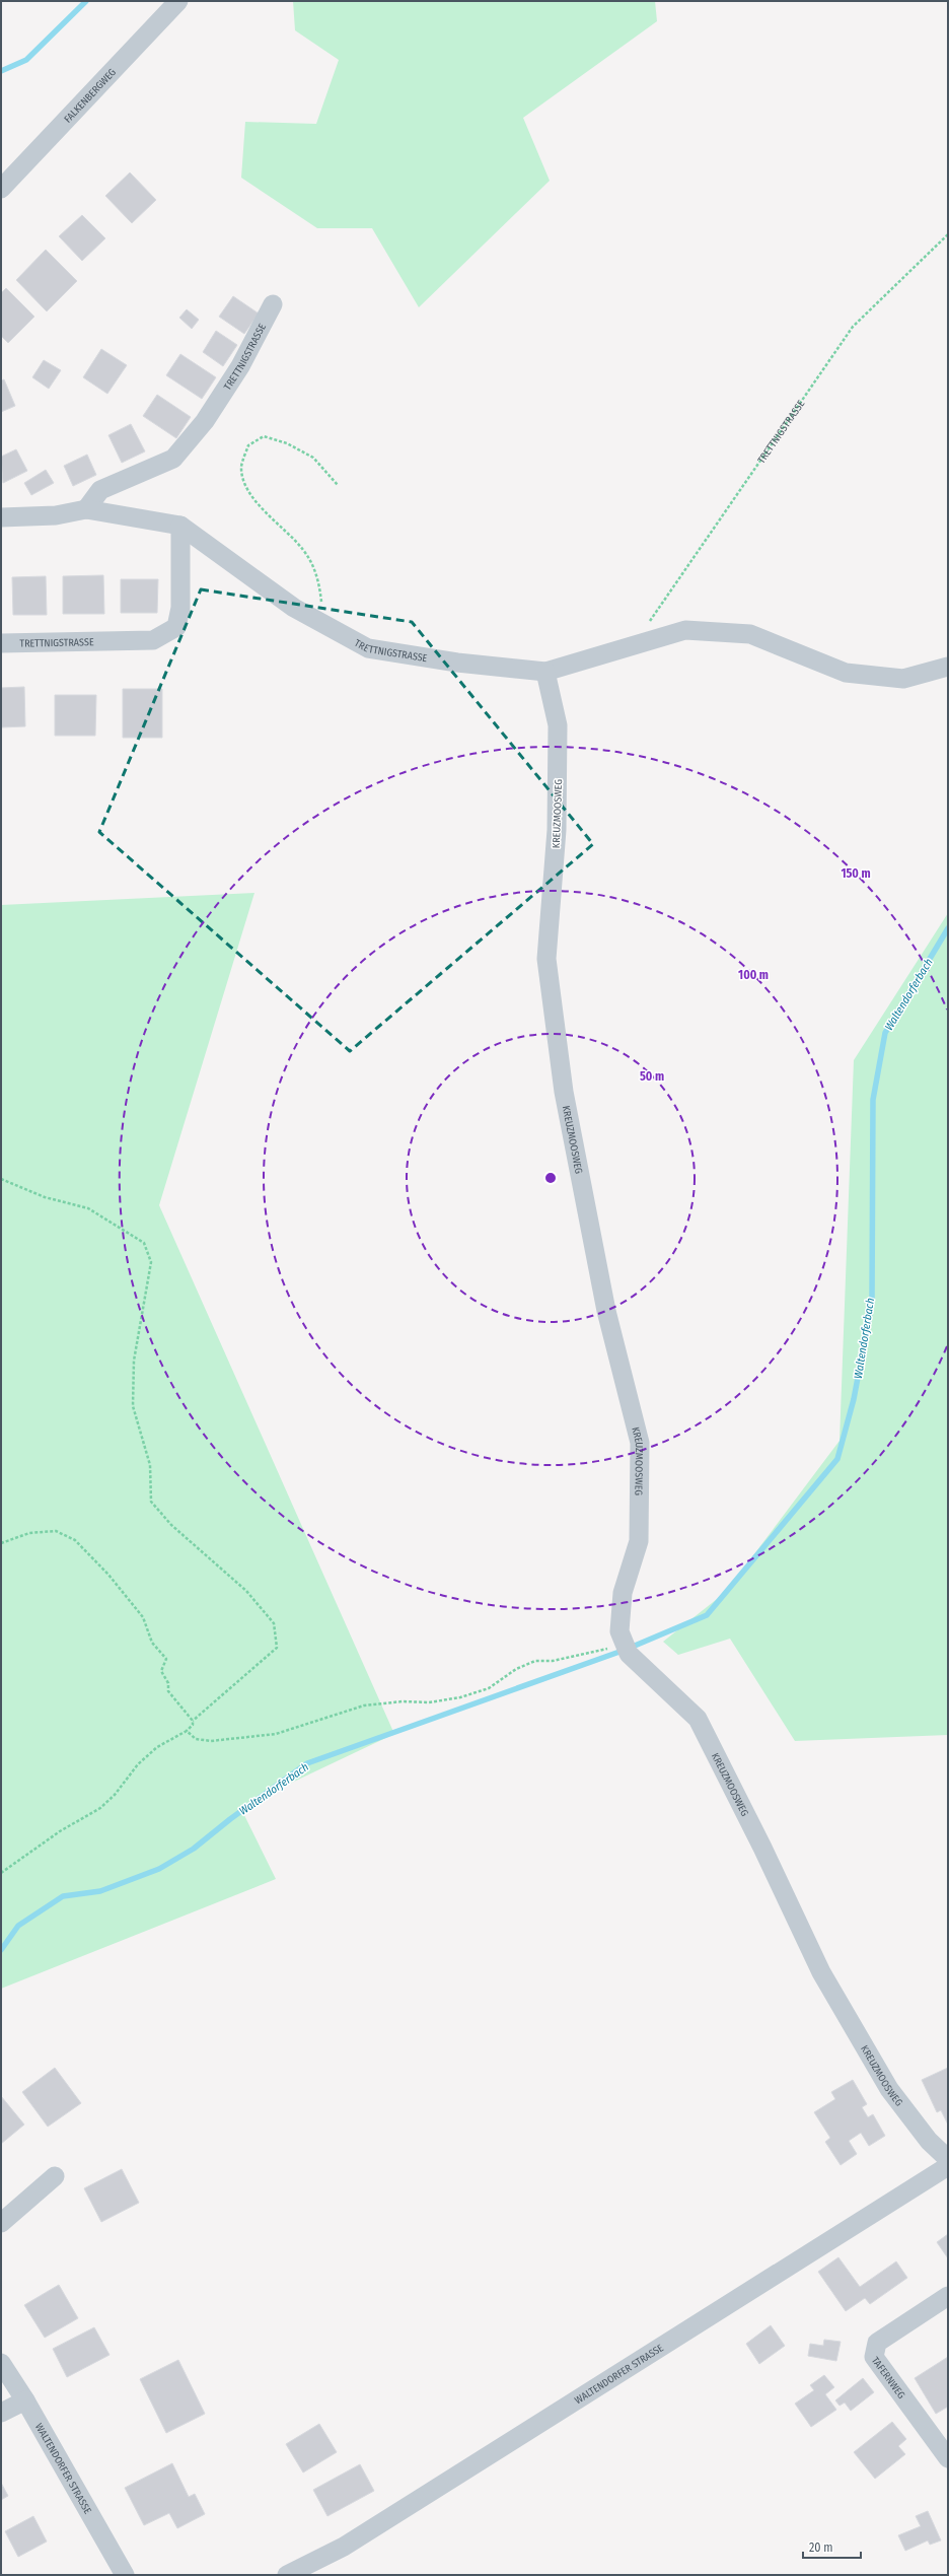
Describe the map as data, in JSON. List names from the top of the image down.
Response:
{
  "streets": {
    "street": [
      "FALKENBERGWEG",
      "TRETTNIGSTRASSE",
      "KREUZMOOSWEG",
      "WALTENDORFER STRASSE",
      "TAFERNWEG"
    ]
  },
  "crossings": [
    ["TRETTNIGSTRASSE", "KREUZMOOSWEG"]
  ],
  "water": ["Waltendorferbach"],
  "scale_bar": "20 m",
  "rings": ["150 m", "100 m", "50 m"]
}
